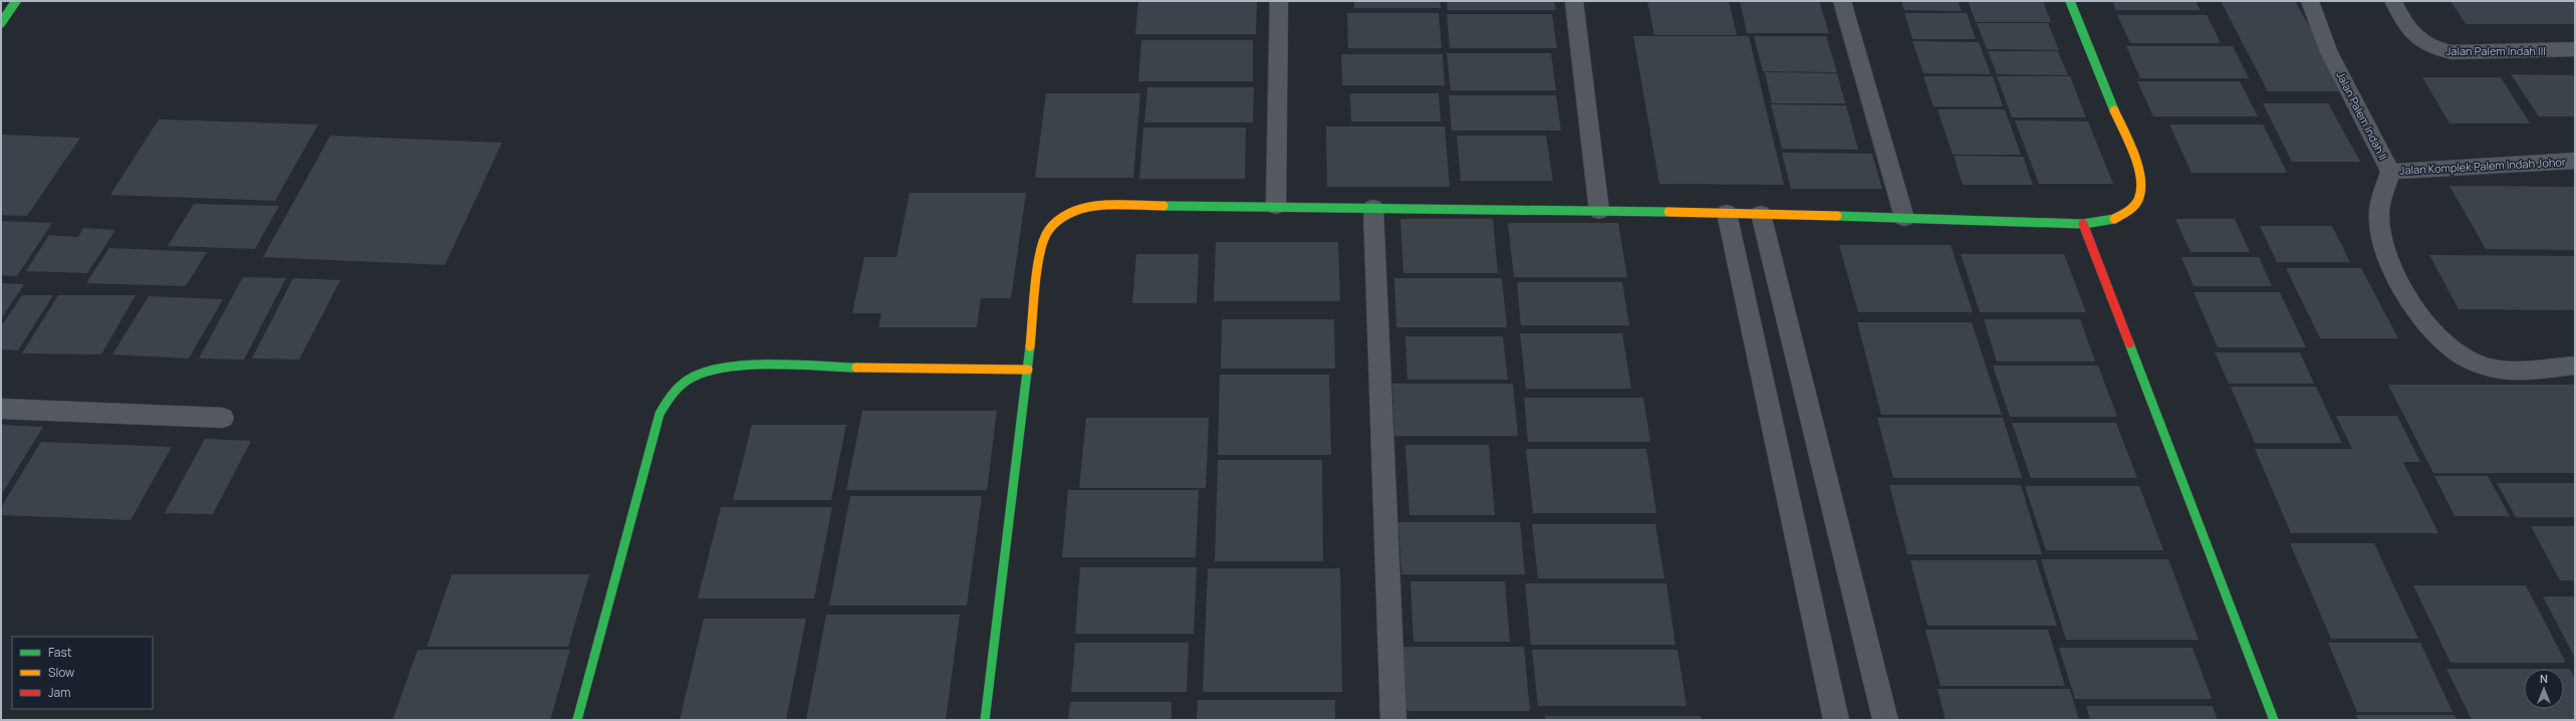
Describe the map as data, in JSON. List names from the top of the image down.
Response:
{
  "streets": {
    "street": ["Jalan Palem Indah III", "Jalan Palem Indah II", "Jalan Komplek Palem Indah Johor"]
  },
  "crossings": [
    ["Jalan Palem Indah II", "Jalan Komplek Palem Indah Johor"]
  ],
  "legend": ["Fast", "Slow", "Jam"],
  "north": "top"
}
